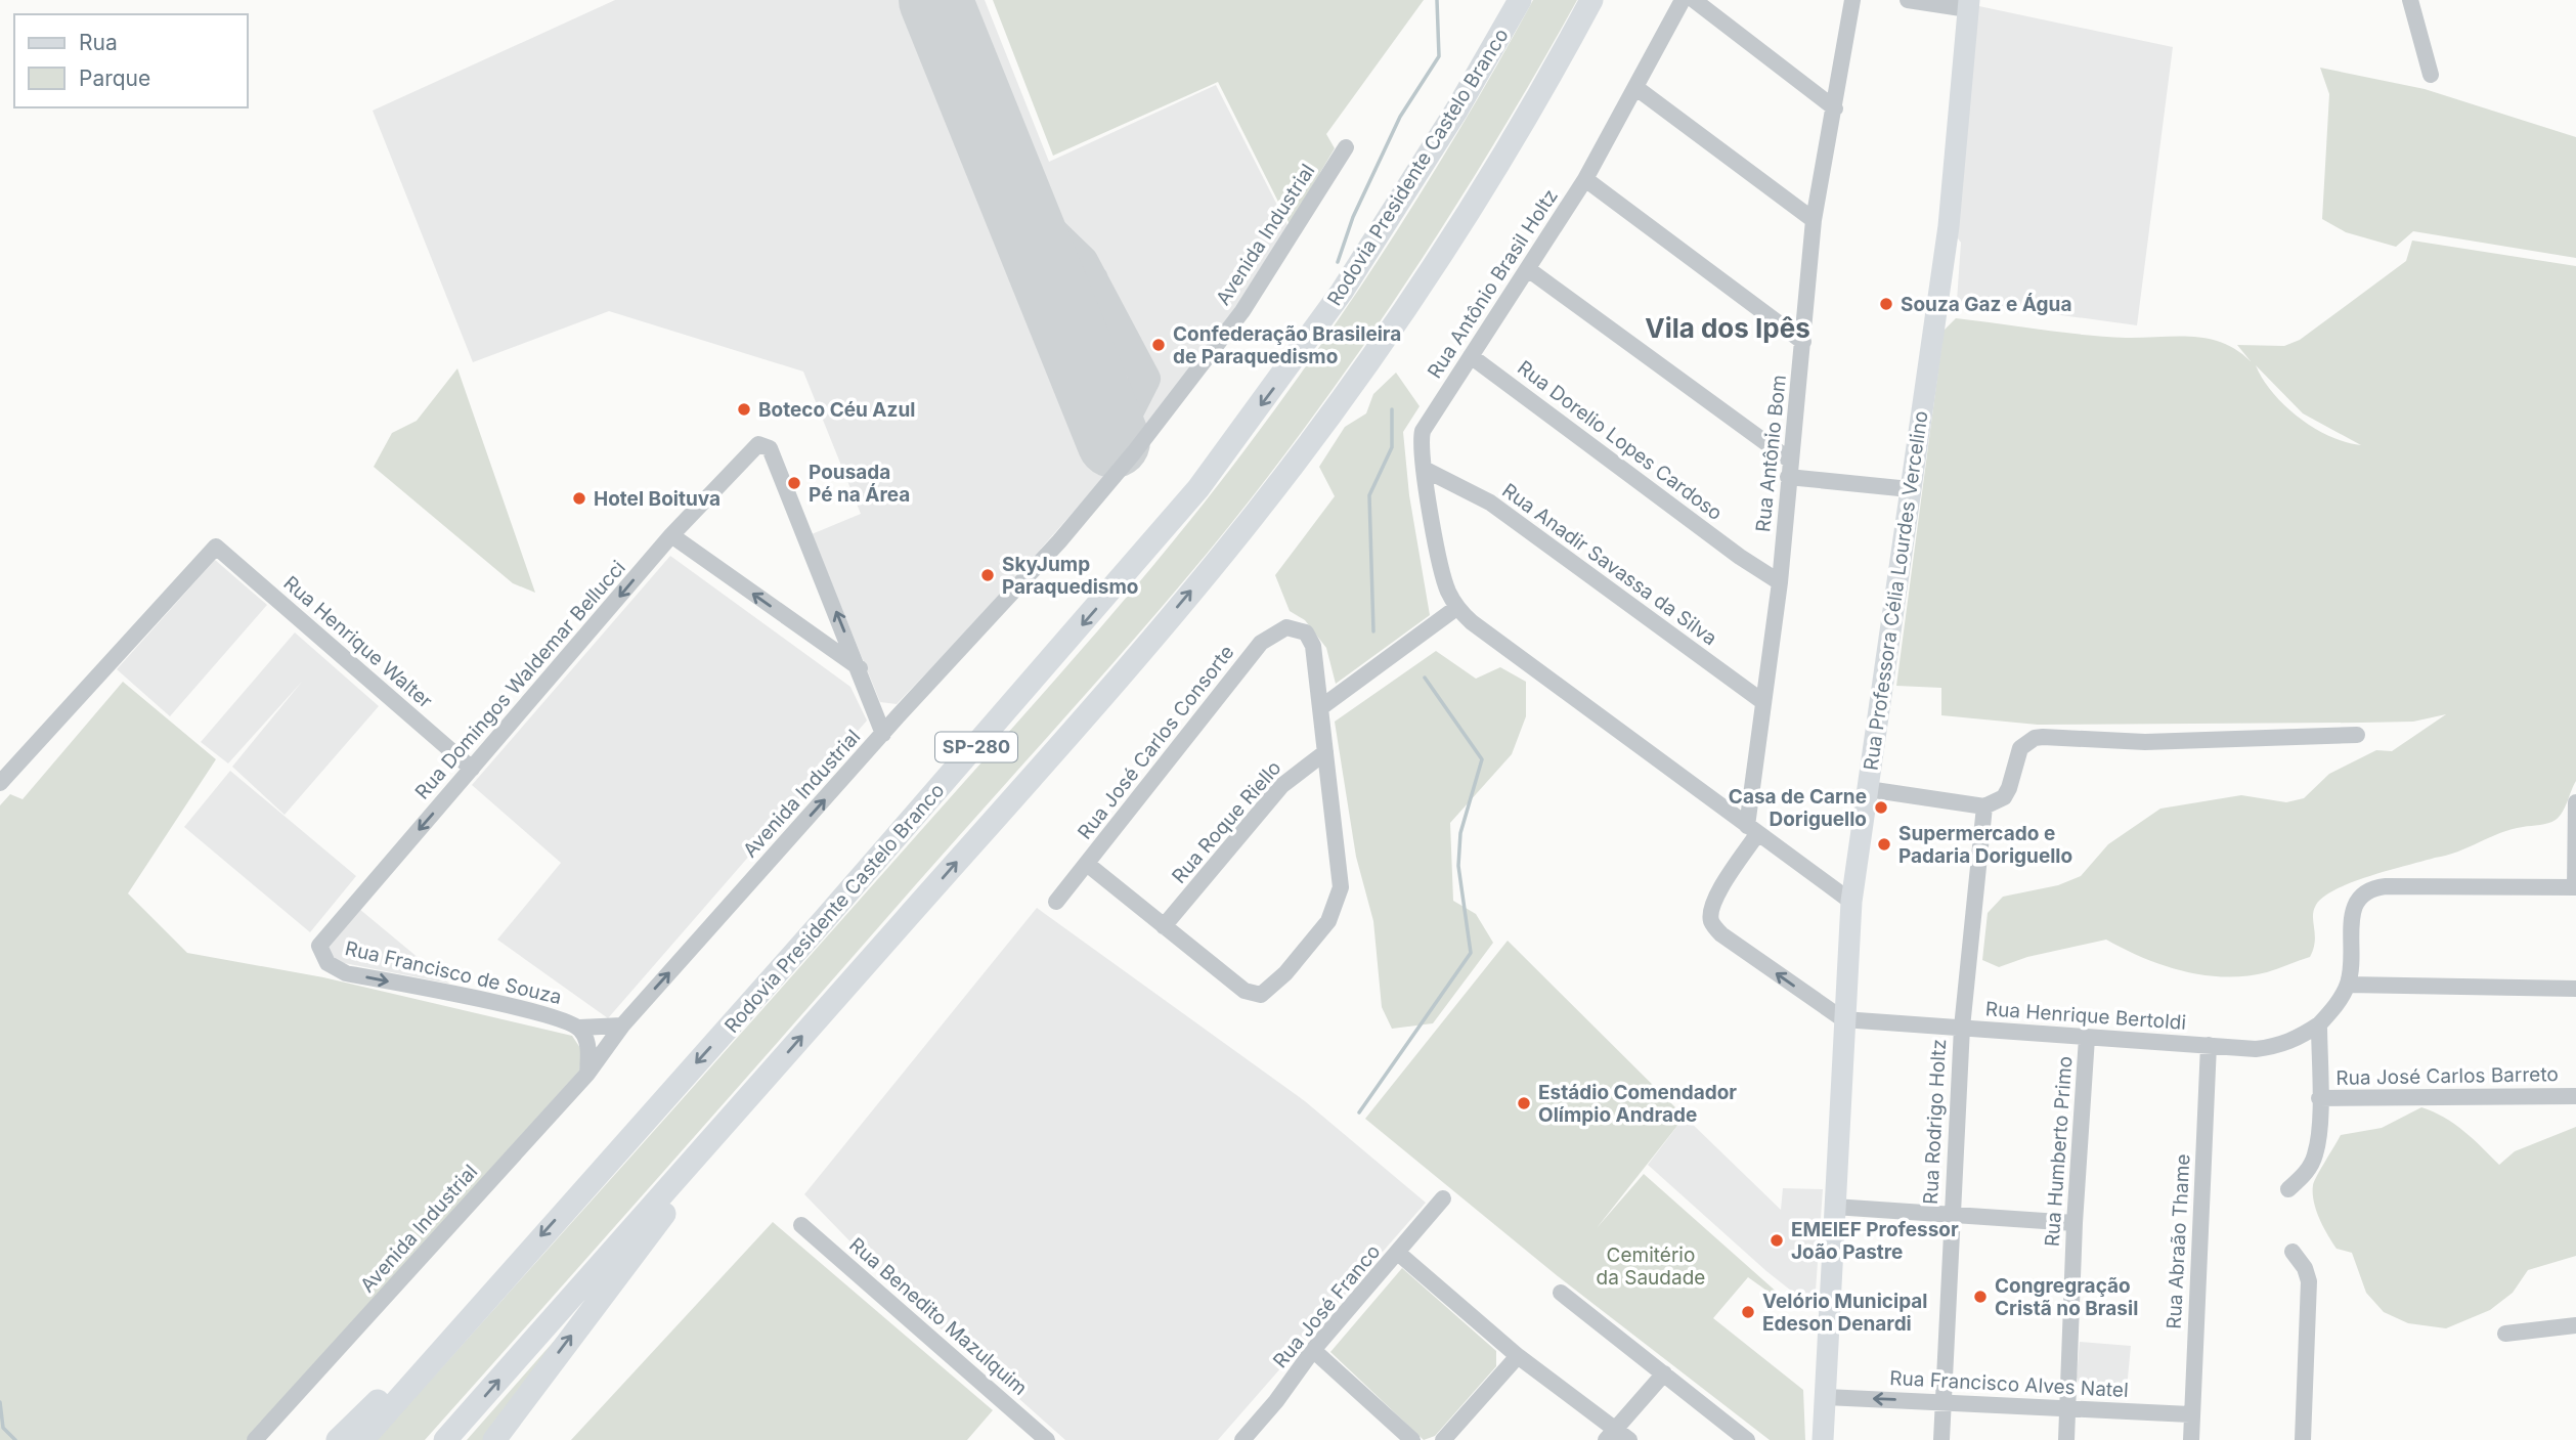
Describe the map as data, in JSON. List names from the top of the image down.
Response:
{
  "streets": {
    "highway": ["Rodovia Presidente Castelo Branco", "SP-280"],
    "main road": ["Rua Professora Célia Lourdes Vercelino"],
    "street": [
      "Avenida Industrial",
      "Rua Antônio Brasil Holtz",
      "Rua Dorelio Lopes Cardoso",
      "Rua Antônio Bom",
      "Rua Anadir Savassa da Silva",
      "Rua Henrique Walter",
      "Rua Domingos Waldemar Bellucci",
      "Rua José Carlos Consorte",
      "Rua Roque Riello",
      "Rua Francisco de Souza",
      "Rua Henrique Bertoldi",
      "Rua José Carlos Barreto",
      "Rua Rodrigo Holtz",
      "Rua Humberto Primo",
      "Rua Abraão Thame",
      "Rua José Franco",
      "Rua Benedito Mazulquim",
      "Rua Francisco Alves Natel"
    ]
  },
  "crossings": [
    ["Avenida Industrial", "Rua Francisco de Souza"],
    ["Rua Antônio Brasil Holtz", "Rua Dorelio Lopes Cardoso"],
    ["Rua Antônio Brasil Holtz", "Rua Anadir Savassa da Silva"],
    ["Rua Dorelio Lopes Cardoso", "Rua Antônio Bom"],
    ["Rua Antônio Bom", "Rua Anadir Savassa da Silva"],
    ["Rua Professora Célia Lourdes Vercelino", "Rua Henrique Bertoldi"],
    ["Rua Professora Célia Lourdes Vercelino", "Rua Francisco Alves Natel"],
    ["Rua Henrique Walter", "Rua Domingos Waldemar Bellucci"],
    ["Rua Domingos Waldemar Bellucci", "Rua Francisco de Souza"],
    ["Rua Henrique Bertoldi", "Rua Rodrigo Holtz"],
    ["Rua Henrique Bertoldi", "Rua Humberto Primo"],
    ["Rua Henrique Bertoldi", "Rua Abraão Thame"],
    ["Rua Rodrigo Holtz", "Rua Francisco Alves Natel"],
    ["Rua Humberto Primo", "Rua Francisco Alves Natel"],
    ["Rua Abraão Thame", "Rua Francisco Alves Natel"]
  ],
  "one_way": ["Rua Francisco de Souza"],
  "districts": ["Vila dos Ipês"],
  "parks": ["Cemitério da Saudade"],
  "places": [
    "Souza Gaz e Água",
    "Confederação Brasileira de Paraquedismo",
    "Boteco Céu Azul",
    "Pousada Pé na Área",
    "Hotel Boituva",
    "SkyJump Paraquedismo",
    "Casa de Carne Doriguello",
    "Supermercado e Padaria Doriguello",
    "Estádio Comendador Olímpio Andrade",
    "EMEIEF Professor João Pastre",
    "Congregração Cristã no Brasil",
    "Velório Municipal Edeson Denardi"
  ],
  "legend": ["Rua", "Parque"]
}
